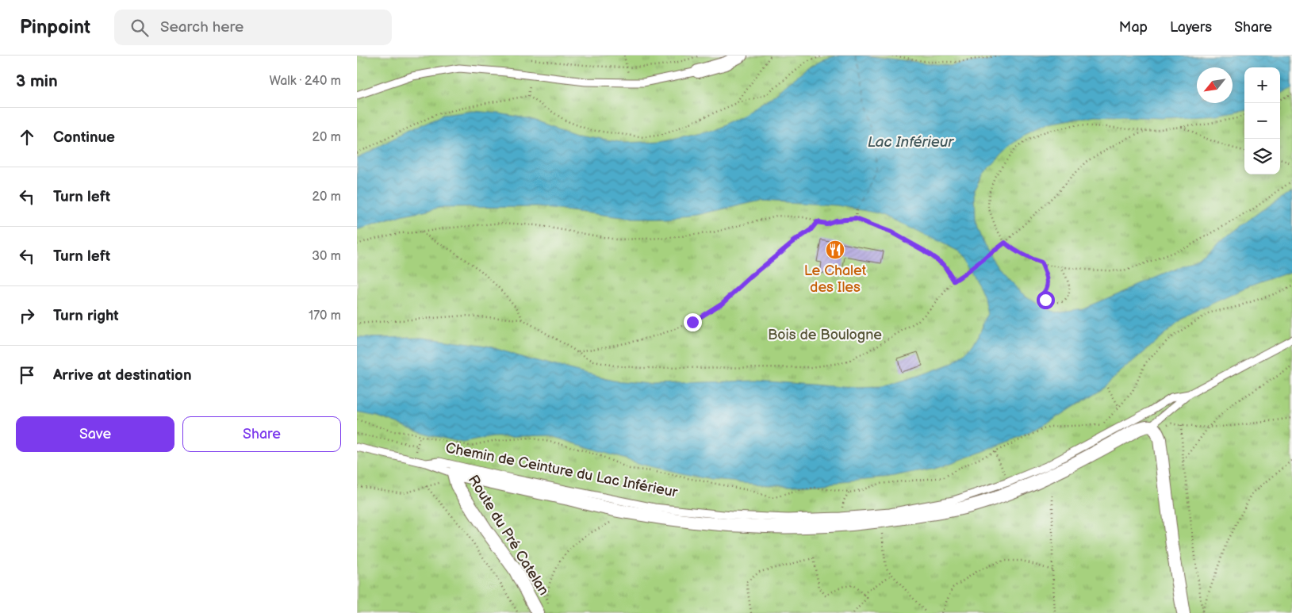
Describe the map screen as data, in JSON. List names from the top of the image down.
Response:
{
  "streets": {
    "street": ["Chemin de Ceinture du Lac Inférieur", "Route du Pré Catelan"]
  },
  "crossings": [
    ["Chemin de Ceinture du Lac Inférieur", "Route du Pré Catelan"]
  ],
  "water": ["Lac Inférieur"],
  "parks": ["Bois de Boulogne"],
  "places": {
    "restaurant": ["Le Chalet des Iles"]
  },
  "north": "bottom left",
  "page": {
    "header": "Pinpoint",
    "search": "Search here",
    "nav": ["Map", "Layers", "Share"],
    "heading": ["3 min", "Walk · 240 m"],
    "map_buttons": ["+", "−"],
    "list": [
      ["Continue", "20 m"],
      ["Turn left", "20 m"],
      ["Turn left", "30 m"],
      ["Turn right", "170 m"],
      "Arrive at destination"
    ],
    "buttons": ["Save", "Share"]
  }
}
